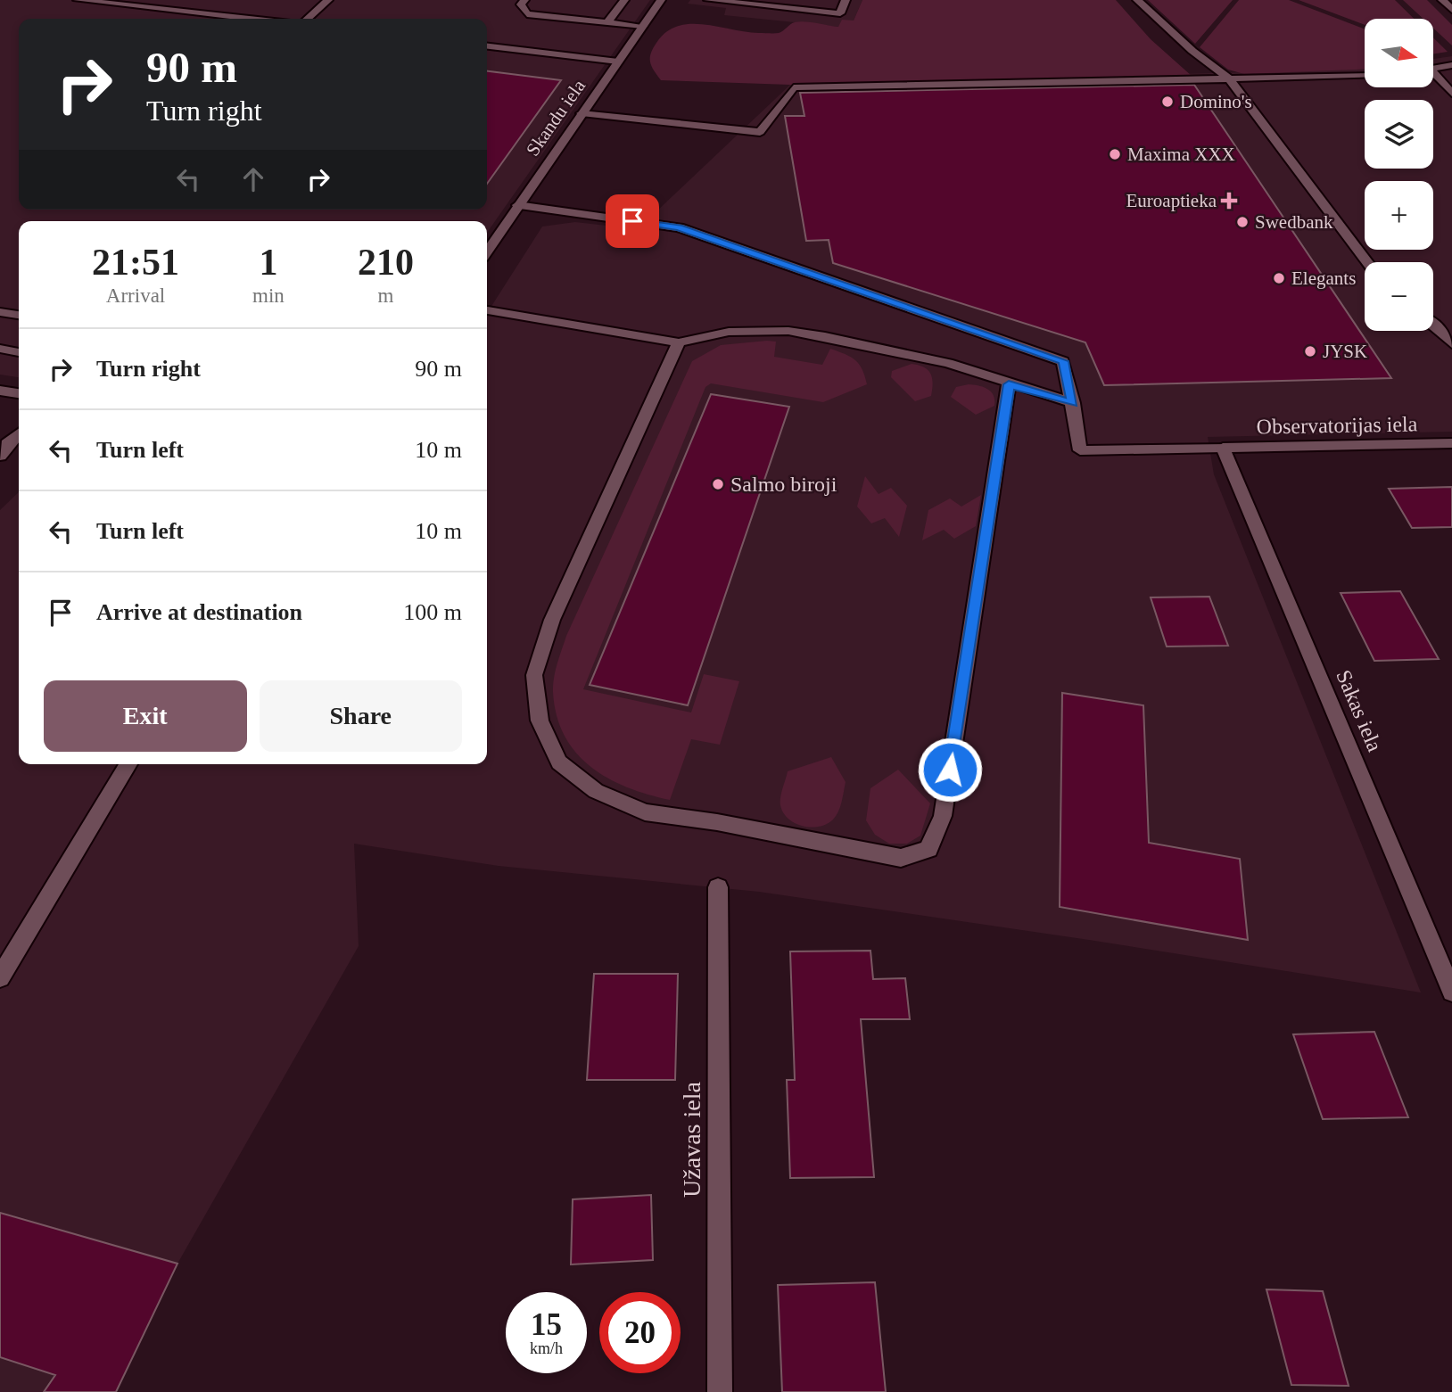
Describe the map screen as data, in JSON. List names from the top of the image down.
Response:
{
  "streets": {
    "street": [
      "Skandu iela",
      "Observatorijas iela",
      "Sakas iela",
      "Užavas iela"
    ]
  },
  "crossings": [
    ["Observatorijas iela", "Sakas iela"]
  ],
  "places": {
    "other": [
      "Domino's",
      "Maxima XXX",
      "Swedbank",
      "Elegants",
      "JYSK",
      "Salmo biroji"
    ],
    "health": ["Euroaptieka"]
  },
  "north": "right",
  "page": {
    "map_buttons": ["+", "−"],
    "turn": ["90 m", "Turn right"],
    "eta": [
      "21:51",
      "Arrival",
      "1",
      "min",
      "210",
      "m"
    ],
    "list": [
      {
        "name": "Turn right",
        "value": "90 m"
      },
      {
        "name": "Turn left",
        "value": "10 m"
      },
      {
        "name": "Turn left",
        "value": "10 m"
      },
      {
        "name": "Arrive at destination",
        "value": "100 m"
      }
    ],
    "buttons": ["Exit", "Share"],
    "speed": "15 km/h",
    "limit": "20"
  }
}
